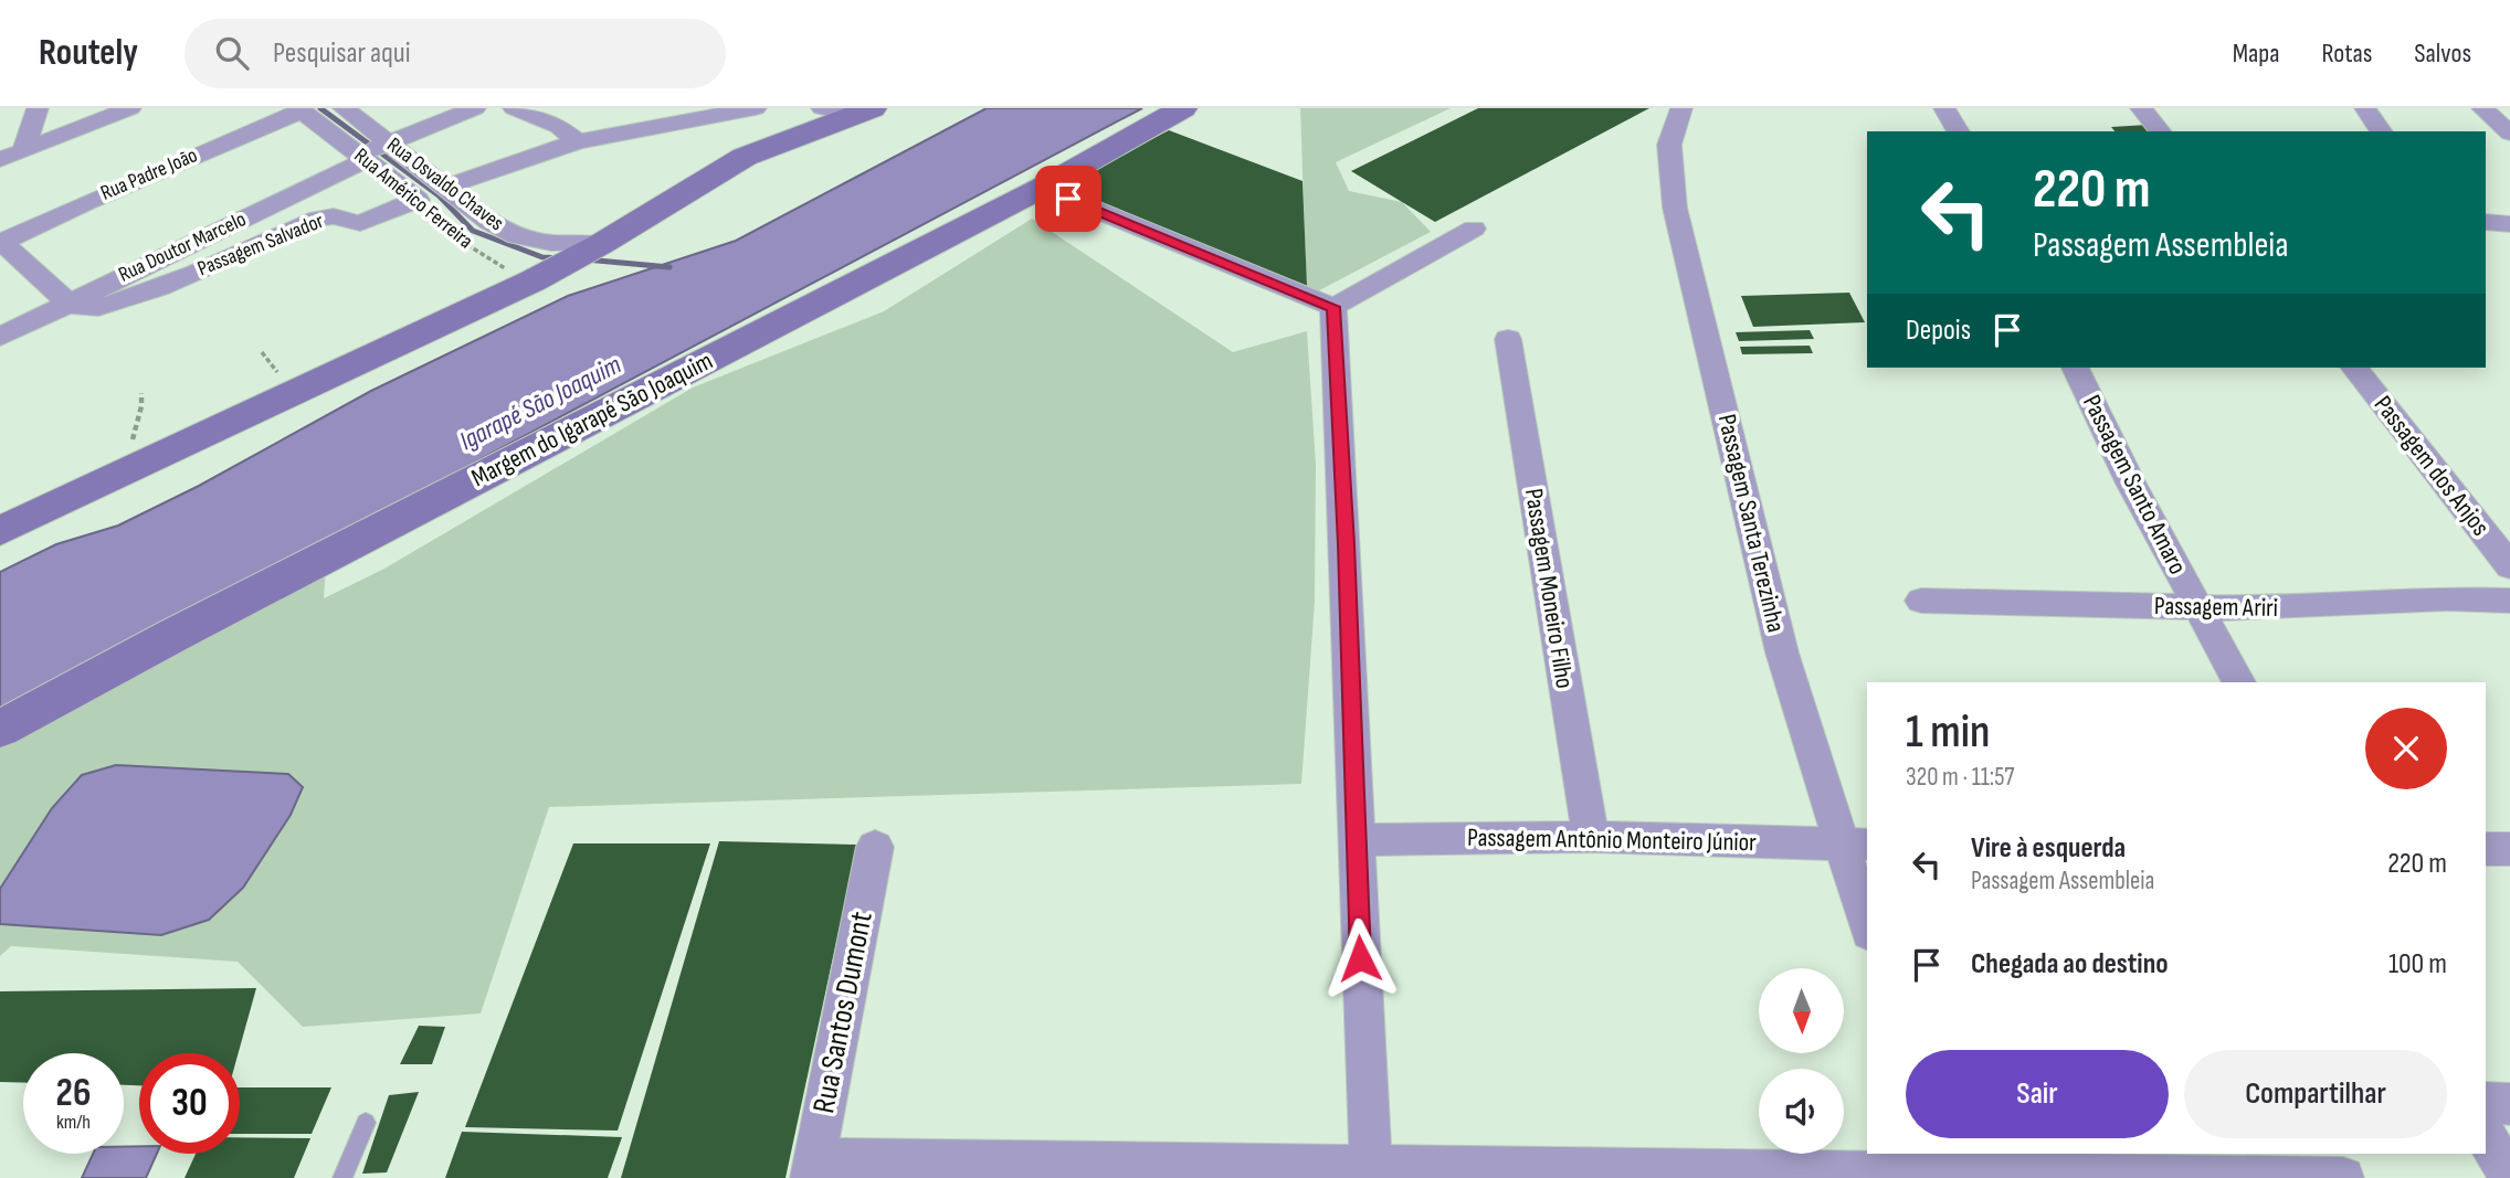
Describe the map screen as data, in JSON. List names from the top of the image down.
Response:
{
  "streets": {
    "street": [
      "Rua Padre João",
      "Rua Osvaldo Chaves",
      "Rua Américo Ferreira",
      "Passagem Salvador",
      "Rua Doutor Marcelo",
      "Margem do Igarapé São Joaquim",
      "Passagem dos Anjos",
      "Passagem Santo Amaro",
      "Passagem Santa Terezinha",
      "Passagem Moneiro Filho",
      "Passagem Ariri",
      "Passagem Antônio Monteiro Júnior",
      "Rua Santos Dumont"
    ]
  },
  "crossings": [
    ["Rua Padre João", "Rua Américo Ferreira"],
    ["Rua Osvaldo Chaves", "Rua Américo Ferreira"],
    ["Rua Osvaldo Chaves", "Rua Doutor Marcelo"],
    ["Rua Américo Ferreira", "Passagem Salvador"],
    ["Rua Américo Ferreira", "Rua Doutor Marcelo"],
    ["Passagem Salvador", "Rua Doutor Marcelo"],
    ["Passagem Santo Amaro", "Passagem Ariri"],
    ["Passagem Santa Terezinha", "Passagem Antônio Monteiro Júnior"],
    ["Passagem Moneiro Filho", "Passagem Antônio Monteiro Júnior"]
  ],
  "water": ["Igarapé São Joaquim"],
  "north": "bottom",
  "page": {
    "header": "Routely",
    "search": "Pesquisar aqui",
    "nav": ["Mapa", "Rotas", "Salvos"],
    "turn": ["220 m", "Passagem Assembleia"],
    "then": "Depois",
    "heading": ["1 min", "320 m · 11:57"],
    "list": [
      {
        "name": "Vire à esquerda",
        "note": "Passagem Assembleia",
        "value": "220 m"
      },
      {
        "name": "Chegada ao destino",
        "value": "100 m"
      }
    ],
    "buttons": ["Sair", "Compartilhar"],
    "speed": "26 km/h",
    "limit": "30"
  }
}
